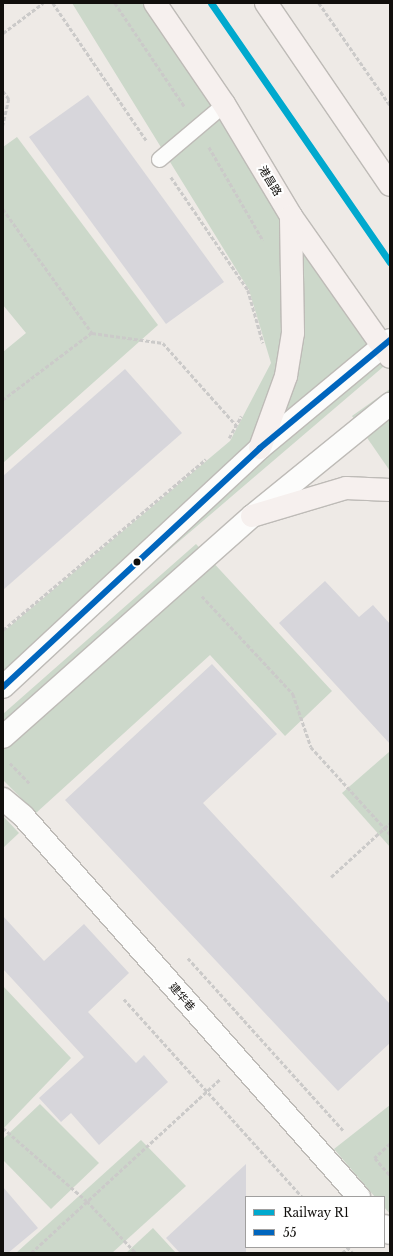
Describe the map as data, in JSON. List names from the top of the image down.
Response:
{
  "streets": {
    "main road": ["港昌路"],
    "street": ["建华巷"]
  },
  "lines": ["rail line R1", "transit line 55"],
  "legend": ["Railway R1", "55"]
}
